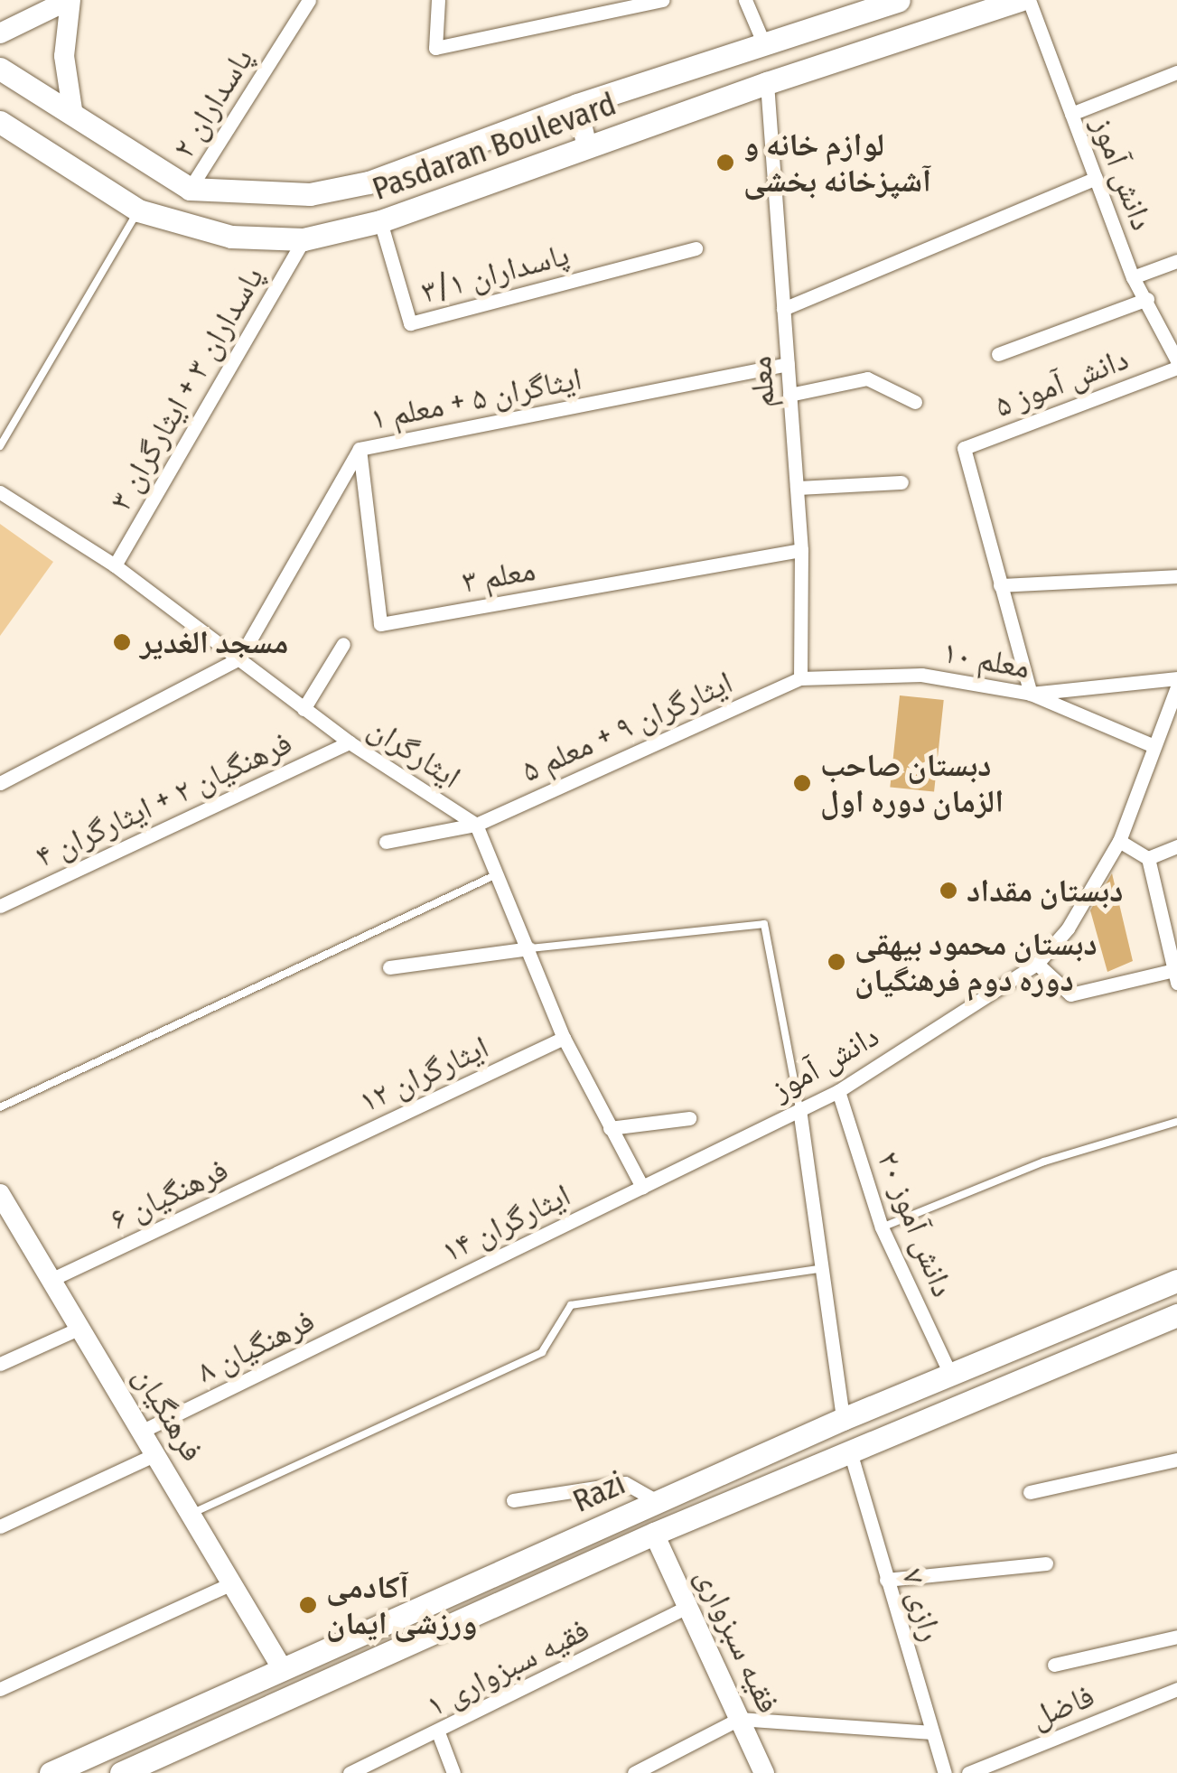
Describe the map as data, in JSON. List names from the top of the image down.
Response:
{
  "streets": {
    "main road": ["Pasdaran Boulevard", "Razi"],
    "street": [
      "پاسداران ۲",
      "دانش آموز",
      "پاسداران ۳/۱",
      "معلم",
      "دانش آموز ۵",
      "پاسداران ۳ + ایثارگران ۳",
      "ایثاگران ۵ + معلم ۱",
      "معلم ۳",
      "معلم ۱۰",
      "ایثارگران ۹ + معلم ۵",
      "ایثارگران",
      "فرهنگیان ۲ + ایثارگران ۴",
      "ایثارگران ۱۲",
      "فرهنگیان ۶",
      "ایثارگران ۱۴",
      "دانش آموز ۲۰",
      "فرهنگیان ۸",
      "فرهنگیان",
      "رازی ۷",
      "فقیه سبزواری",
      "فقیه سبزواری ۱",
      "فاضل"
    ]
  },
  "crossings": [
    ["پاسداران ۲", "Pasdaran Boulevard"],
    ["Pasdaran Boulevard", "پاسداران ۳/۱"],
    ["Pasdaran Boulevard", "معلم"],
    ["Pasdaran Boulevard", "پاسداران ۳ + ایثارگران ۳"],
    ["دانش آموز", "معلم ۱۰"],
    ["دانش آموز", "ایثارگران"],
    ["دانش آموز", "ایثارگران ۱۴"],
    ["دانش آموز", "دانش آموز ۲۰"],
    ["معلم", "ایثاگران ۵ + معلم ۱"],
    ["معلم", "معلم ۳"],
    ["معلم", "معلم ۱۰"],
    ["معلم", "ایثارگران ۹ + معلم ۵"],
    ["پاسداران ۳ + ایثارگران ۳", "ایثارگران"],
    ["ایثاگران ۵ + معلم ۱", "معلم ۳"],
    ["ایثاگران ۵ + معلم ۱", "ایثارگران"],
    ["معلم ۱۰", "ایثارگران ۹ + معلم ۵"],
    ["ایثارگران ۹ + معلم ۵", "ایثارگران"],
    ["ایثارگران", "فرهنگیان ۲ + ایثارگران ۴"],
    ["ایثارگران", "ایثارگران ۱۲"],
    ["ایثارگران", "ایثارگران ۱۴"],
    ["ایثارگران ۱۲", "فرهنگیان ۶"],
    ["فرهنگیان ۶", "فرهنگیان"],
    ["ایثارگران ۱۴", "فرهنگیان ۸"],
    ["دانش آموز ۲۰", "Razi"],
    ["فرهنگیان ۸", "فرهنگیان"],
    ["فرهنگیان", "Razi"],
    ["Razi", "رازی ۷"],
    ["Razi", "فقیه سبزواری"],
    ["فقیه سبزواری", "فقیه سبزواری ۱"]
  ],
  "places": [
    "لوازم خانه و آشپزخانه بخشی",
    "مسجد الغدیر",
    "دبستان صاحب الزمان دوره اول",
    "دبستان مقداد",
    "دبستان محمود بیهقی دوره دوم فرهنگیان",
    "آکادمی ورزشی ایمان"
  ]
}
